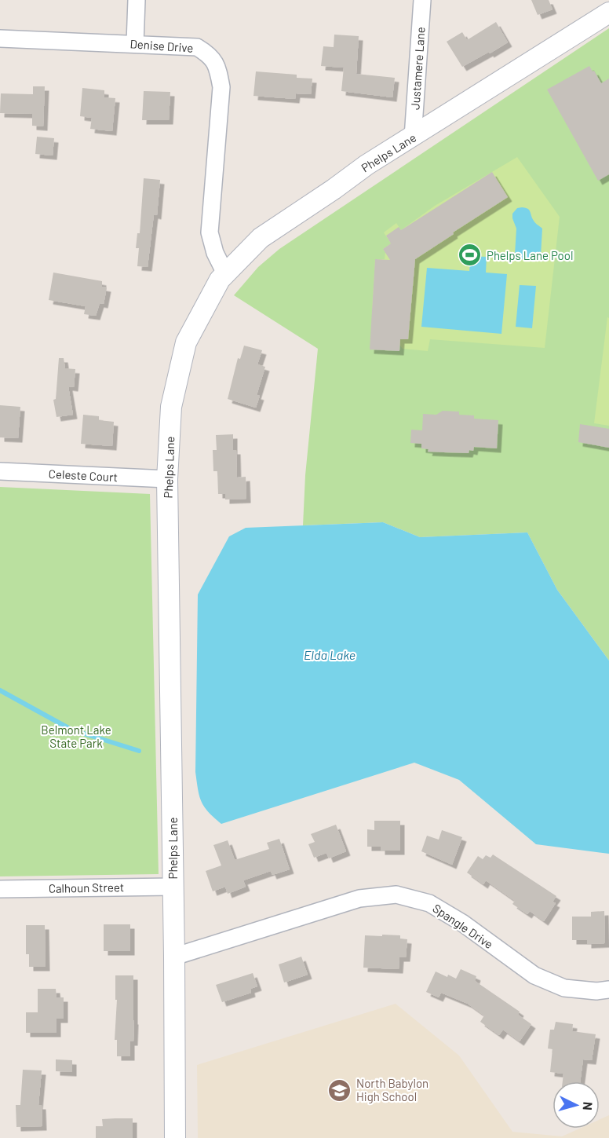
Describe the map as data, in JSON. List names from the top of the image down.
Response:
{
  "streets": {
    "street": [
      "Denise Drive",
      "Justamere Lane",
      "Phelps Lane",
      "Celeste Court",
      "Calhoun Street",
      "Spangle Drive"
    ]
  },
  "crossings": [
    ["Denise Drive", "Phelps Lane"],
    ["Justamere Lane", "Phelps Lane"],
    ["Phelps Lane", "Celeste Court"],
    ["Phelps Lane", "Calhoun Street"],
    ["Phelps Lane", "Spangle Drive"]
  ],
  "water": ["Elda Lake"],
  "parks": ["Belmont Lake State Park"],
  "places": {
    "sports": ["Phelps Lane Pool"],
    "school or university": ["North Babylon High School"]
  },
  "north": "right"
}
